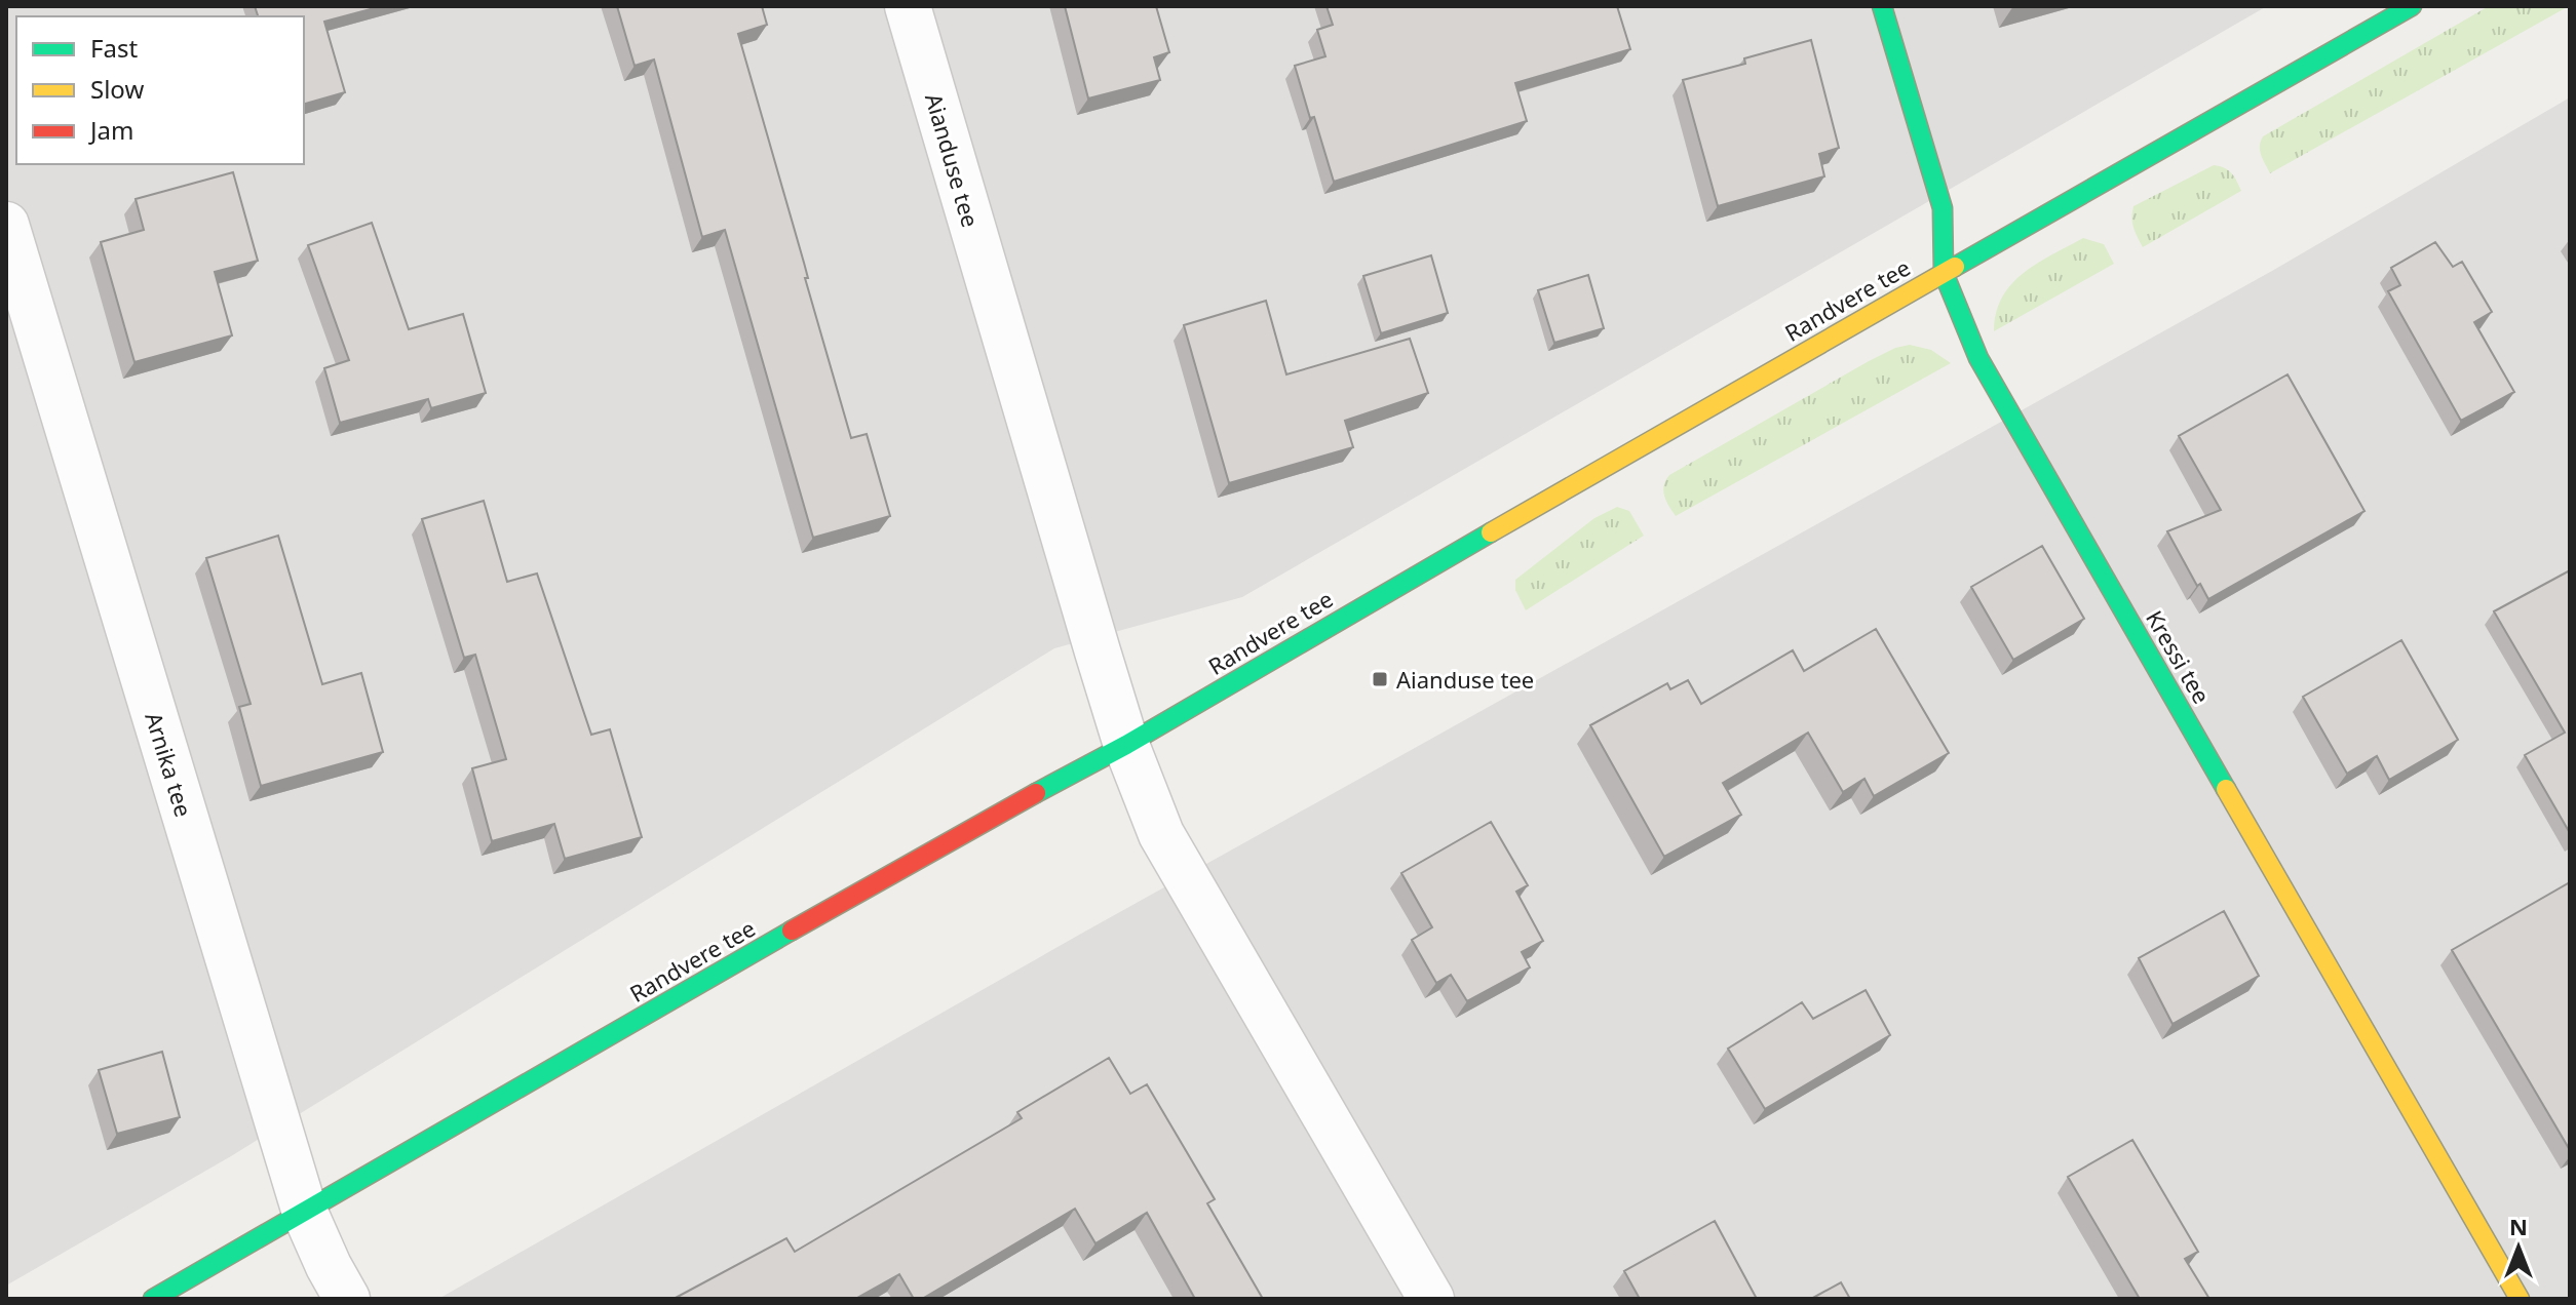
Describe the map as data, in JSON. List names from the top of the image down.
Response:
{
  "streets": {
    "main road": ["Randvere tee", "Kressi tee"],
    "street": ["Aianduse tee", "Arnika tee"]
  },
  "crossings": [
    ["Aianduse tee", "Randvere tee"],
    ["Randvere tee", "Kressi tee"],
    ["Randvere tee", "Arnika tee"]
  ],
  "places": {
    "transit": ["Aianduse tee"]
  },
  "legend": ["Fast", "Slow", "Jam"],
  "north": "top"
}
